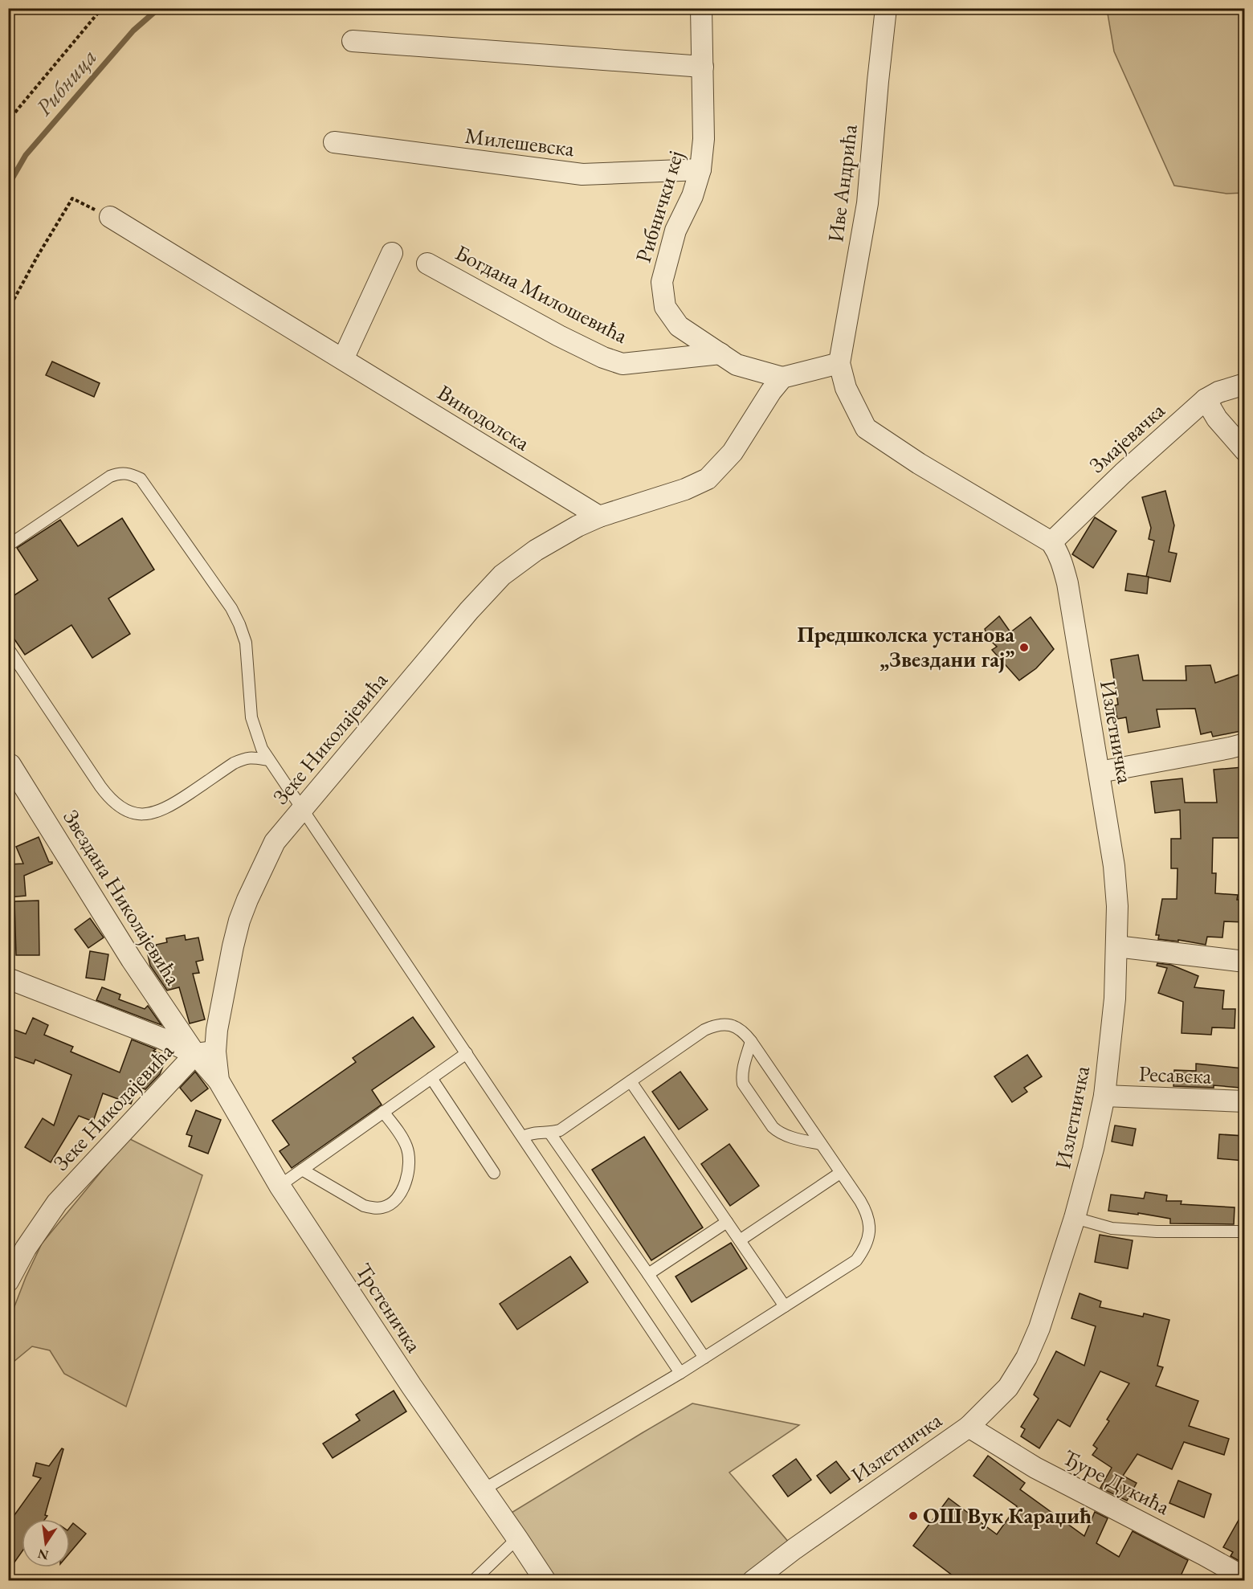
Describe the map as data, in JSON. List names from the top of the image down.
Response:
{
  "streets": {
    "street": [
      "Милешевска",
      "Иве Андрића",
      "Рибнички кеј",
      "Богдана Милошевића",
      "Винодолска",
      "Змајевачка",
      "Излетничка",
      "Зеке Николајевића",
      "Звездана Николајевића",
      "Ресавска",
      "Трстеничка",
      "Ђуре Дукића"
    ]
  },
  "crossings": [
    ["Милешевска", "Рибнички кеј"],
    ["Рибнички кеј", "Богдана Милошевића"],
    ["Рибнички кеј", "Зеке Николајевића"],
    ["Винодолска", "Зеке Николајевића"],
    ["Змајевачка", "Излетничка"],
    ["Излетничка", "Ресавска"],
    ["Излетничка", "Ђуре Дукића"],
    ["Зеке Николајевића", "Звездана Николајевића"],
    ["Зеке Николајевића", "Трстеничка"],
    ["Звездана Николајевића", "Трстеничка"]
  ],
  "water": ["Рибница"],
  "places": ["Предшколска установа „Звездани гај”", "ОШ Вук Караџић"],
  "north": "bottom"
}
